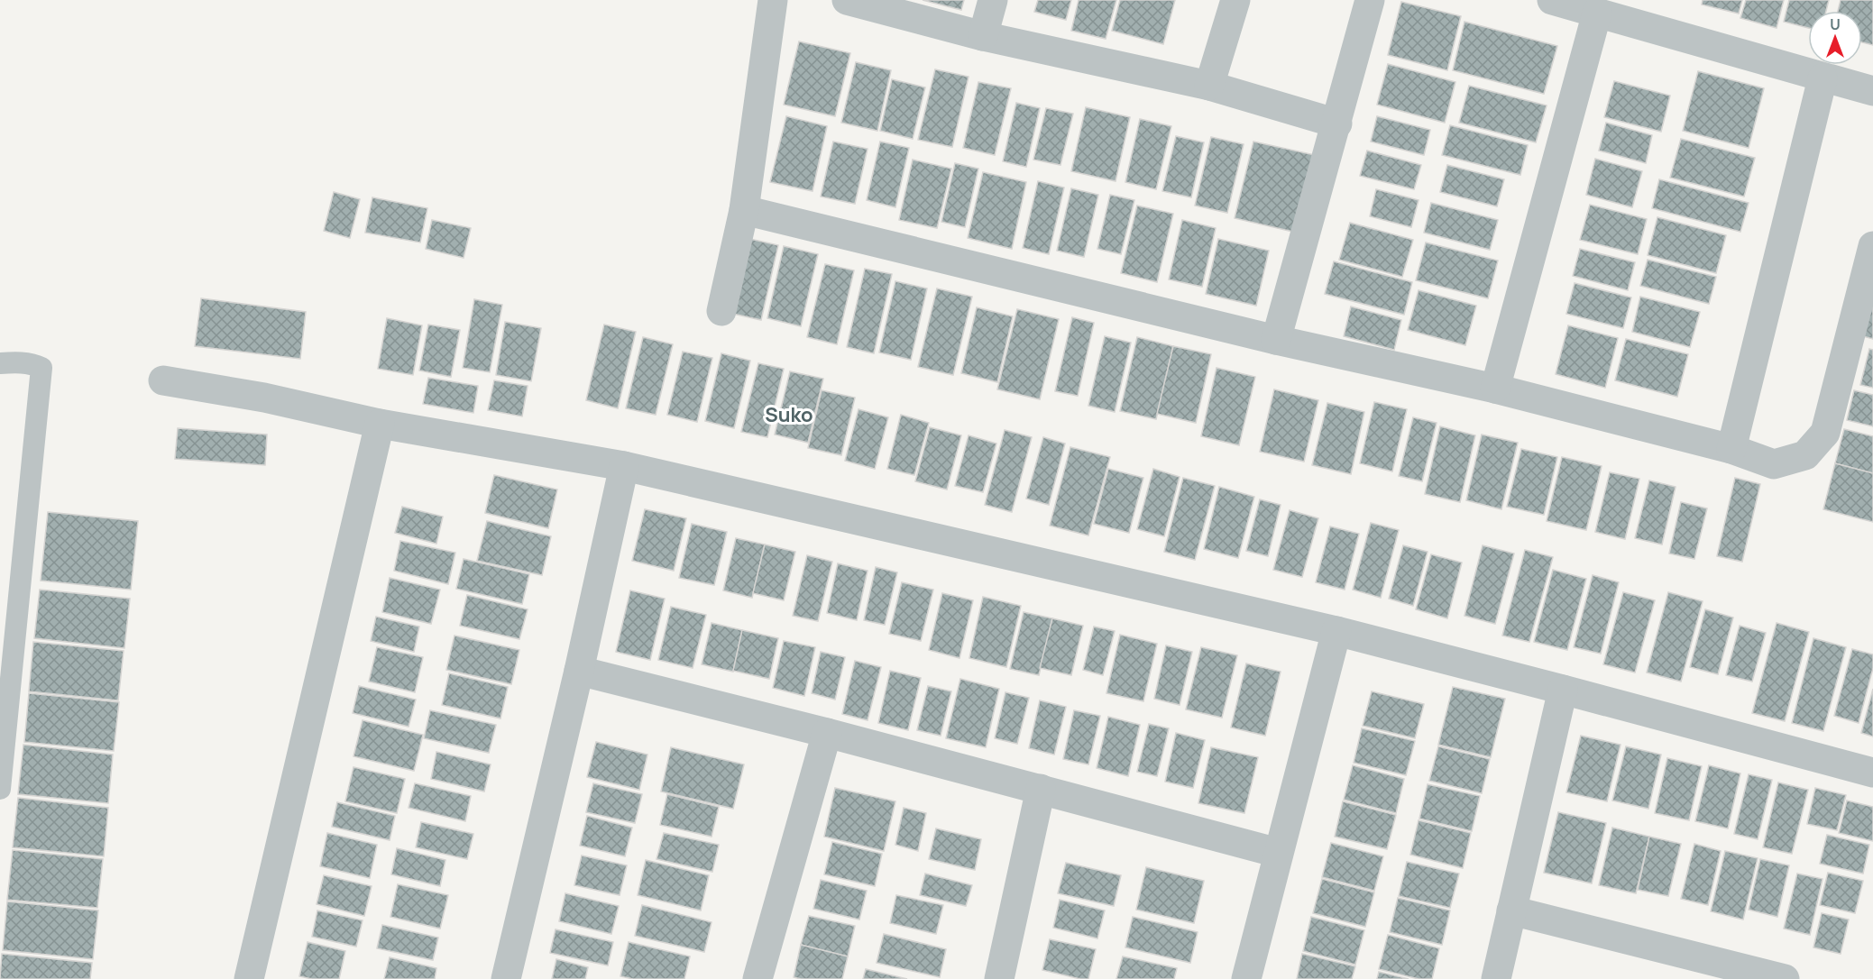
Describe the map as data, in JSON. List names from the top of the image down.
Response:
{
  "districts": ["Suko"],
  "north": "top"
}
